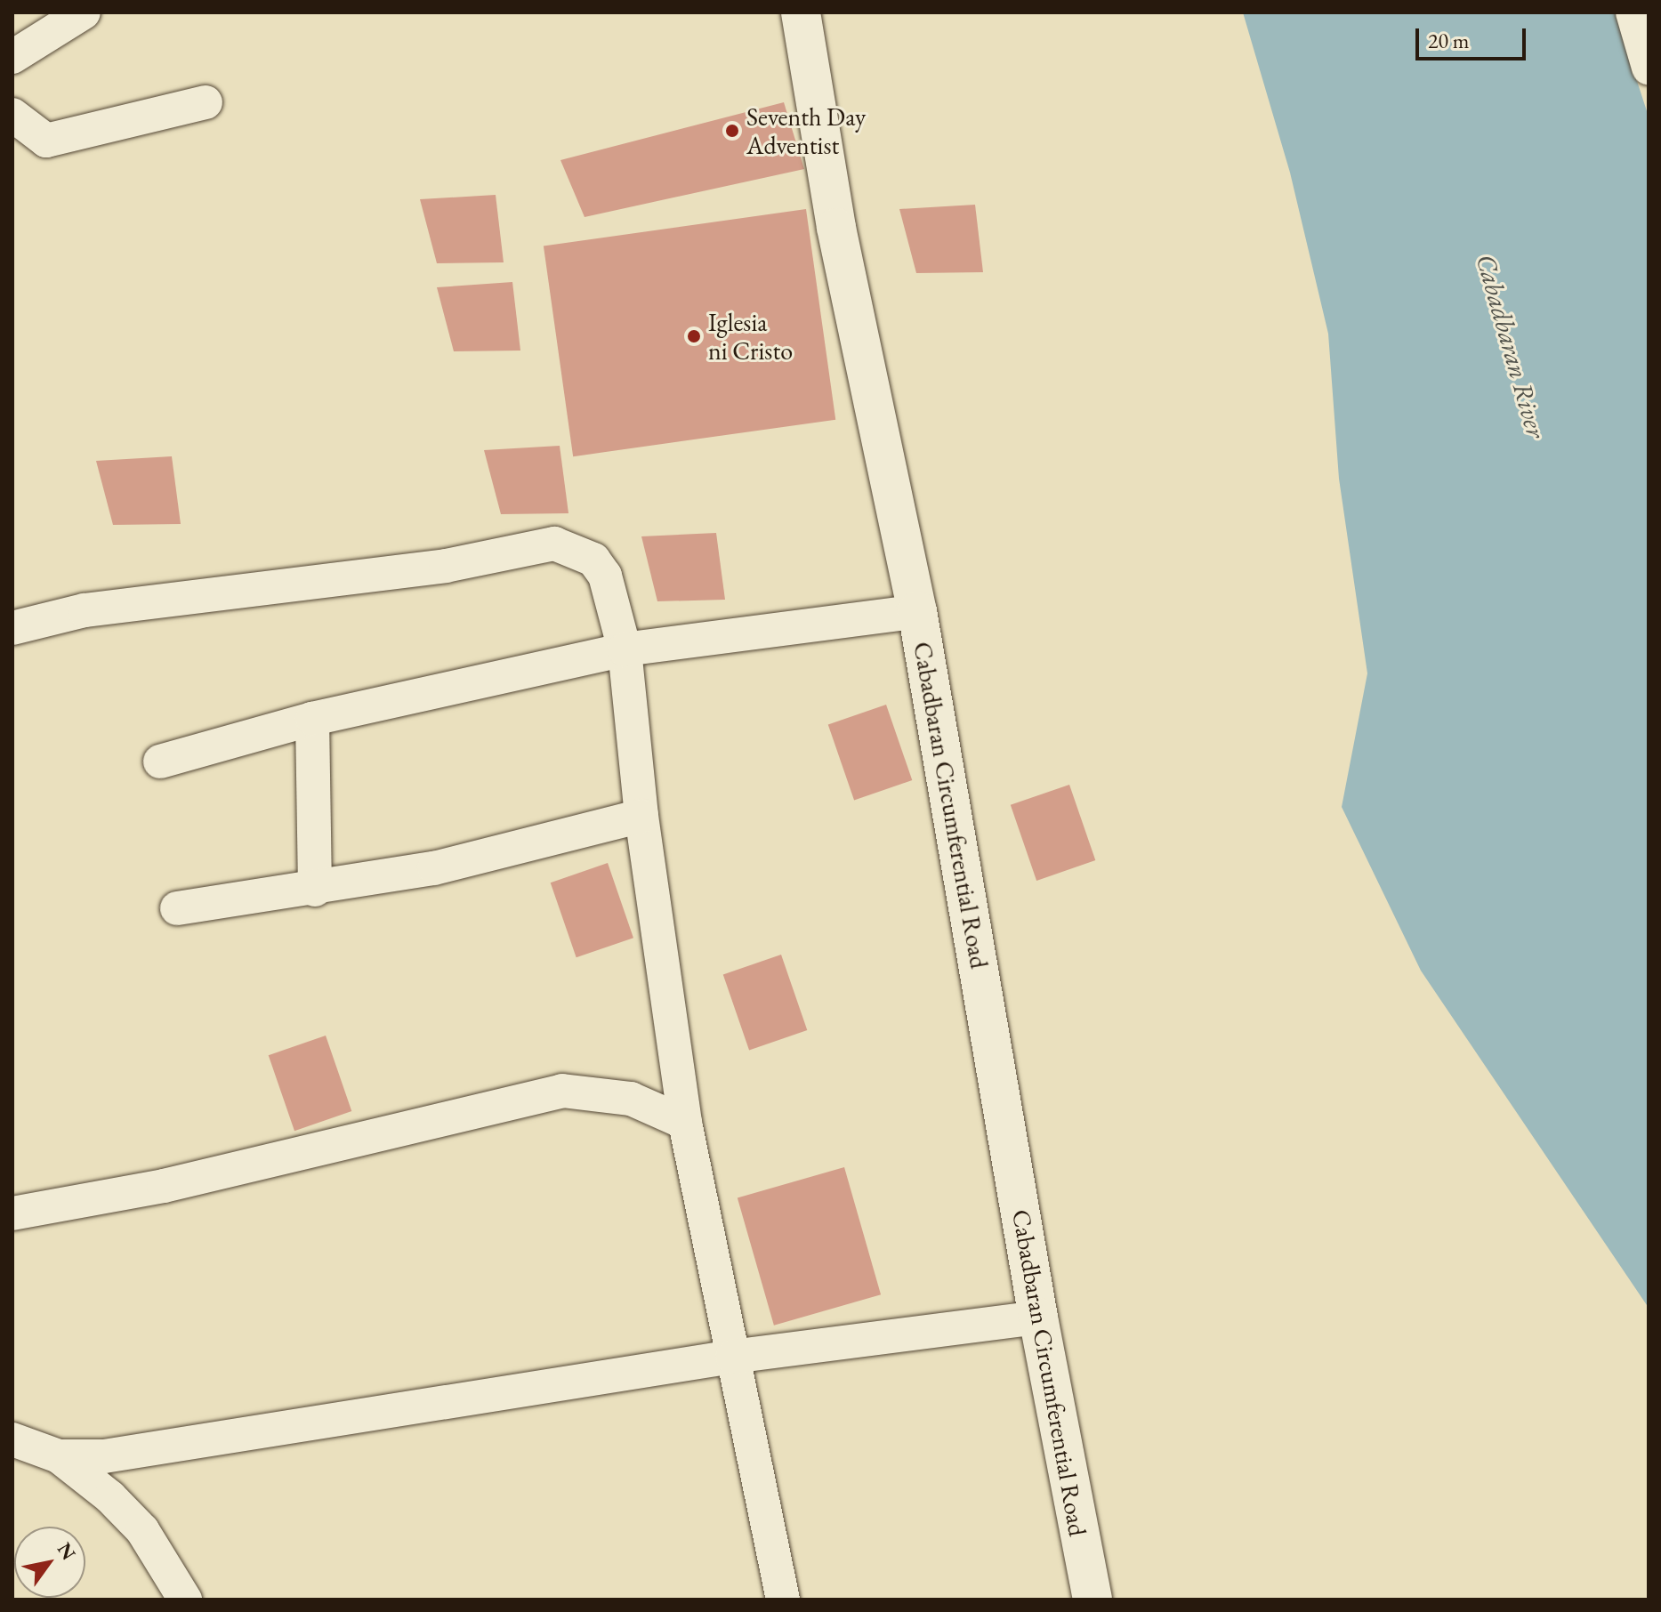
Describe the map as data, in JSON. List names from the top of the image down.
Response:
{
  "streets": {
    "main road": ["Cabadbaran Circumferential Road"]
  },
  "water": ["Cabadbaran River"],
  "places": ["Seventh Day Adventist", "Iglesia ni Cristo"],
  "scale_bar": "20 m",
  "north": "top right"
}
